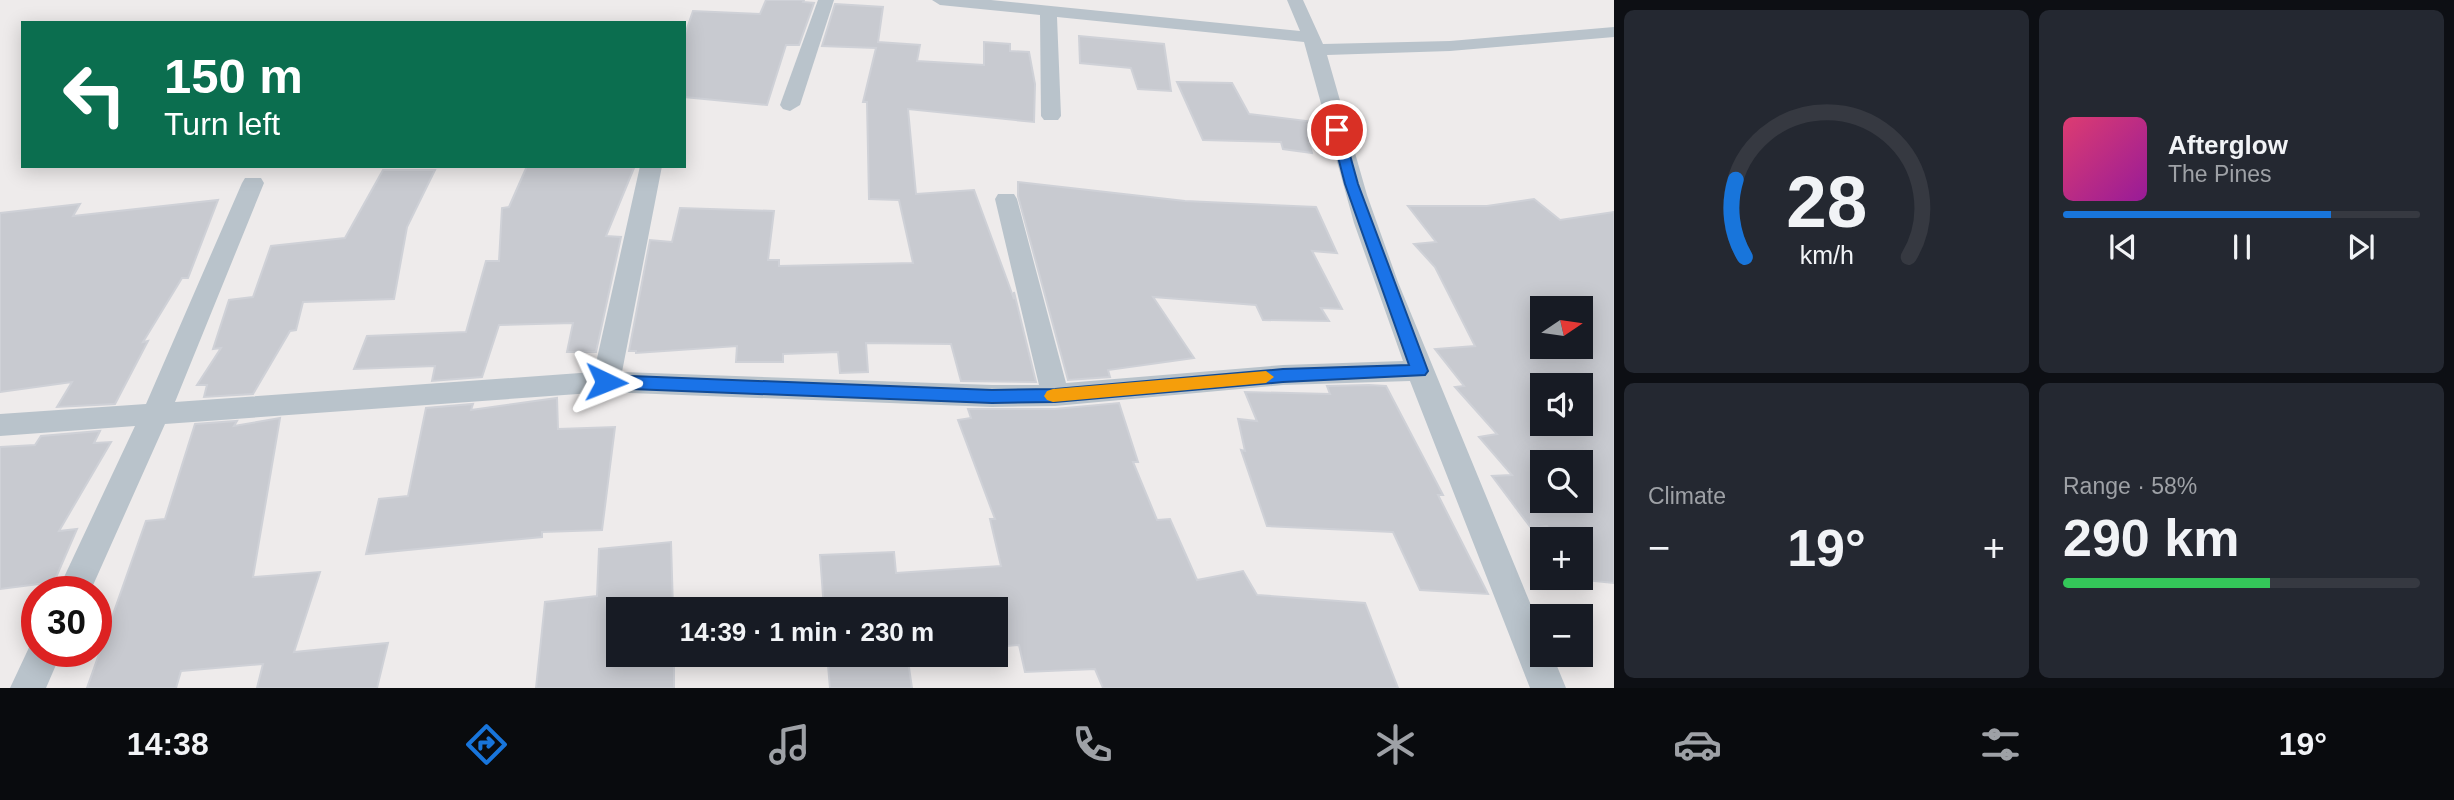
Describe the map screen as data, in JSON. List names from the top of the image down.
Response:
{
  "north": "right",
  "page": {
    "turn": ["150 m", "Turn left"],
    "song": ["Afterglow", "The Pines"],
    "map_buttons": ["+", "−"],
    "tile": [
      "Climate",
      ["Range · 58%", "290 km"]
    ],
    "heat": ["−", "19°", "+"],
    "limit": "30",
    "trip": "14:39 · 1 min · 230 m",
    "tabs": ["14:38", "19°"],
    "gauge": ["28", "km/h"]
  }
}
